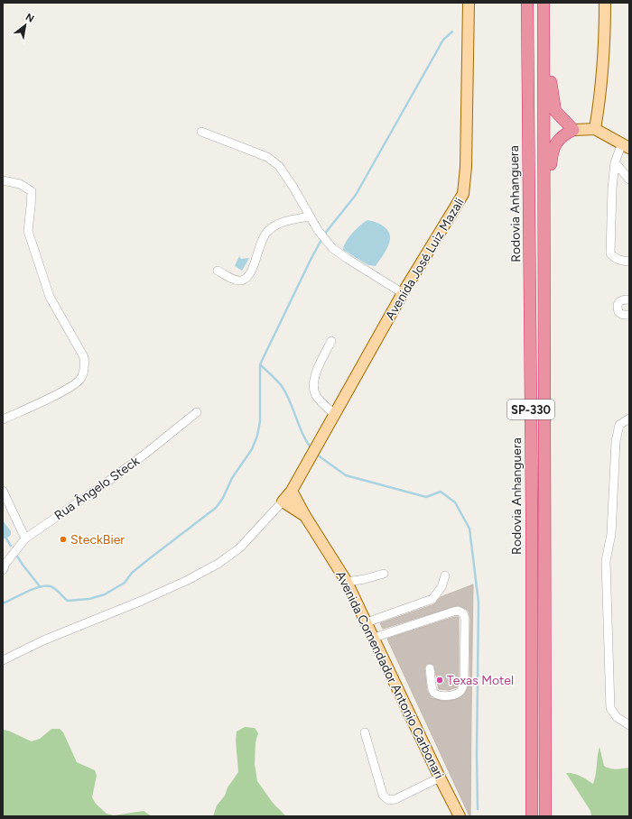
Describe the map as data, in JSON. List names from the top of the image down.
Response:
{
  "streets": {
    "highway": ["Rodovia Anhanguera", "SP-330"],
    "main road": ["Avenida José Luiz Mazali", "Avenida Comendador Antonio Carbonari"],
    "street": ["Rua Ângelo Steck"]
  },
  "crossings": [
    ["Avenida José Luiz Mazali", "Avenida Comendador Antonio Carbonari"]
  ],
  "places": ["SteckBier", "Texas Motel"],
  "north": "top right"
}
